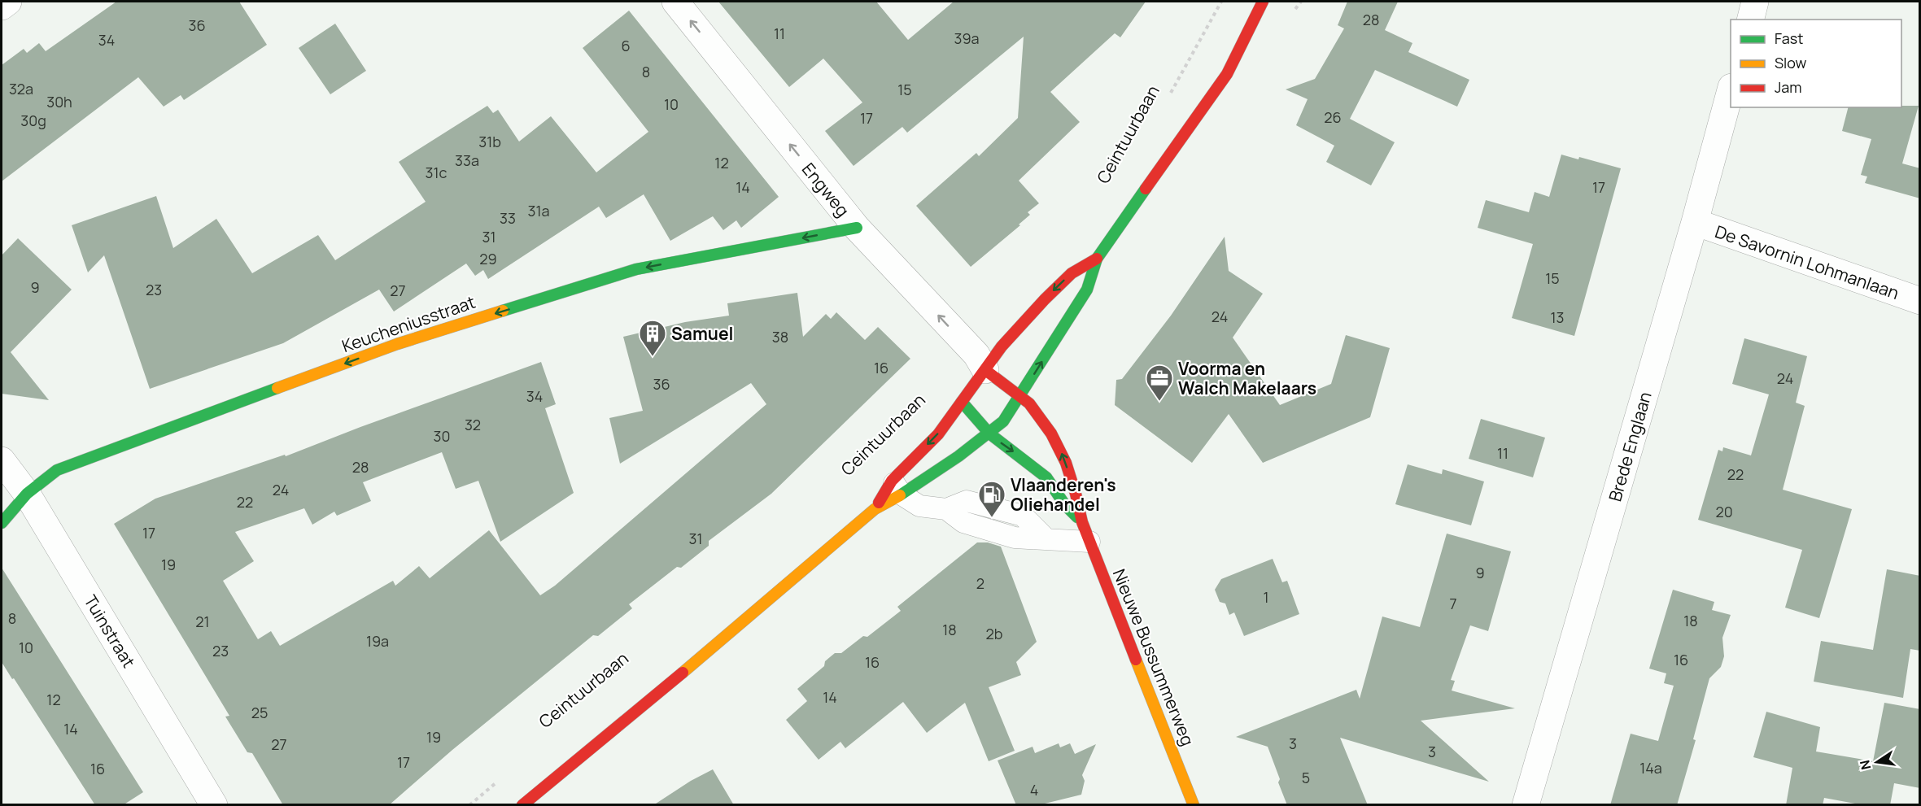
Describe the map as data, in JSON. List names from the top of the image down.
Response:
{
  "streets": {
    "street": [
      "Ceintuurbaan",
      "Engweg",
      "De Savornin Lohmanlaan",
      "Keucheniusstraat",
      "Brede Englaan",
      "Tuinstraat",
      "Nieuwe Bussummerweg"
    ]
  },
  "crossings": [
    ["Ceintuurbaan", "Engweg"],
    ["Ceintuurbaan", "Nieuwe Bussummerweg"],
    ["Engweg", "Keucheniusstraat"],
    ["Engweg", "Nieuwe Bussummerweg"],
    ["De Savornin Lohmanlaan", "Brede Englaan"],
    ["Keucheniusstraat", "Tuinstraat"]
  ],
  "one_way": ["Engweg", "Keucheniusstraat"],
  "places": {
    "building": ["Samuel"],
    "office": ["Voorma en Walch Makelaars"],
    "fuel station": ["Vlaanderen's Oliehandel"]
  },
  "house_numbers": [
    "28",
    "36",
    "11",
    "39a",
    "34",
    "6",
    "8",
    "32a",
    "15",
    "30h",
    "10",
    "26",
    "17",
    "30g",
    "31b",
    "33a",
    "12",
    "31c",
    "14",
    "17",
    "31a",
    "33",
    "31",
    "29",
    "15",
    "9",
    "23",
    "27",
    "24",
    "13",
    "38",
    "16",
    "24",
    "36",
    "34",
    "32",
    "30",
    "11",
    "28",
    "22",
    "24",
    "22",
    "20",
    "17",
    "31",
    "19",
    "9",
    "2",
    "1",
    "7",
    "8",
    "18",
    "21",
    "18",
    "2b",
    "19a",
    "10",
    "23",
    "16",
    "16",
    "14",
    "12",
    "25",
    "14",
    "19",
    "3",
    "27",
    "3",
    "17",
    "14a",
    "16",
    "5",
    "4"
  ],
  "legend": ["Fast", "Slow", "Jam"],
  "north": "left"
}
